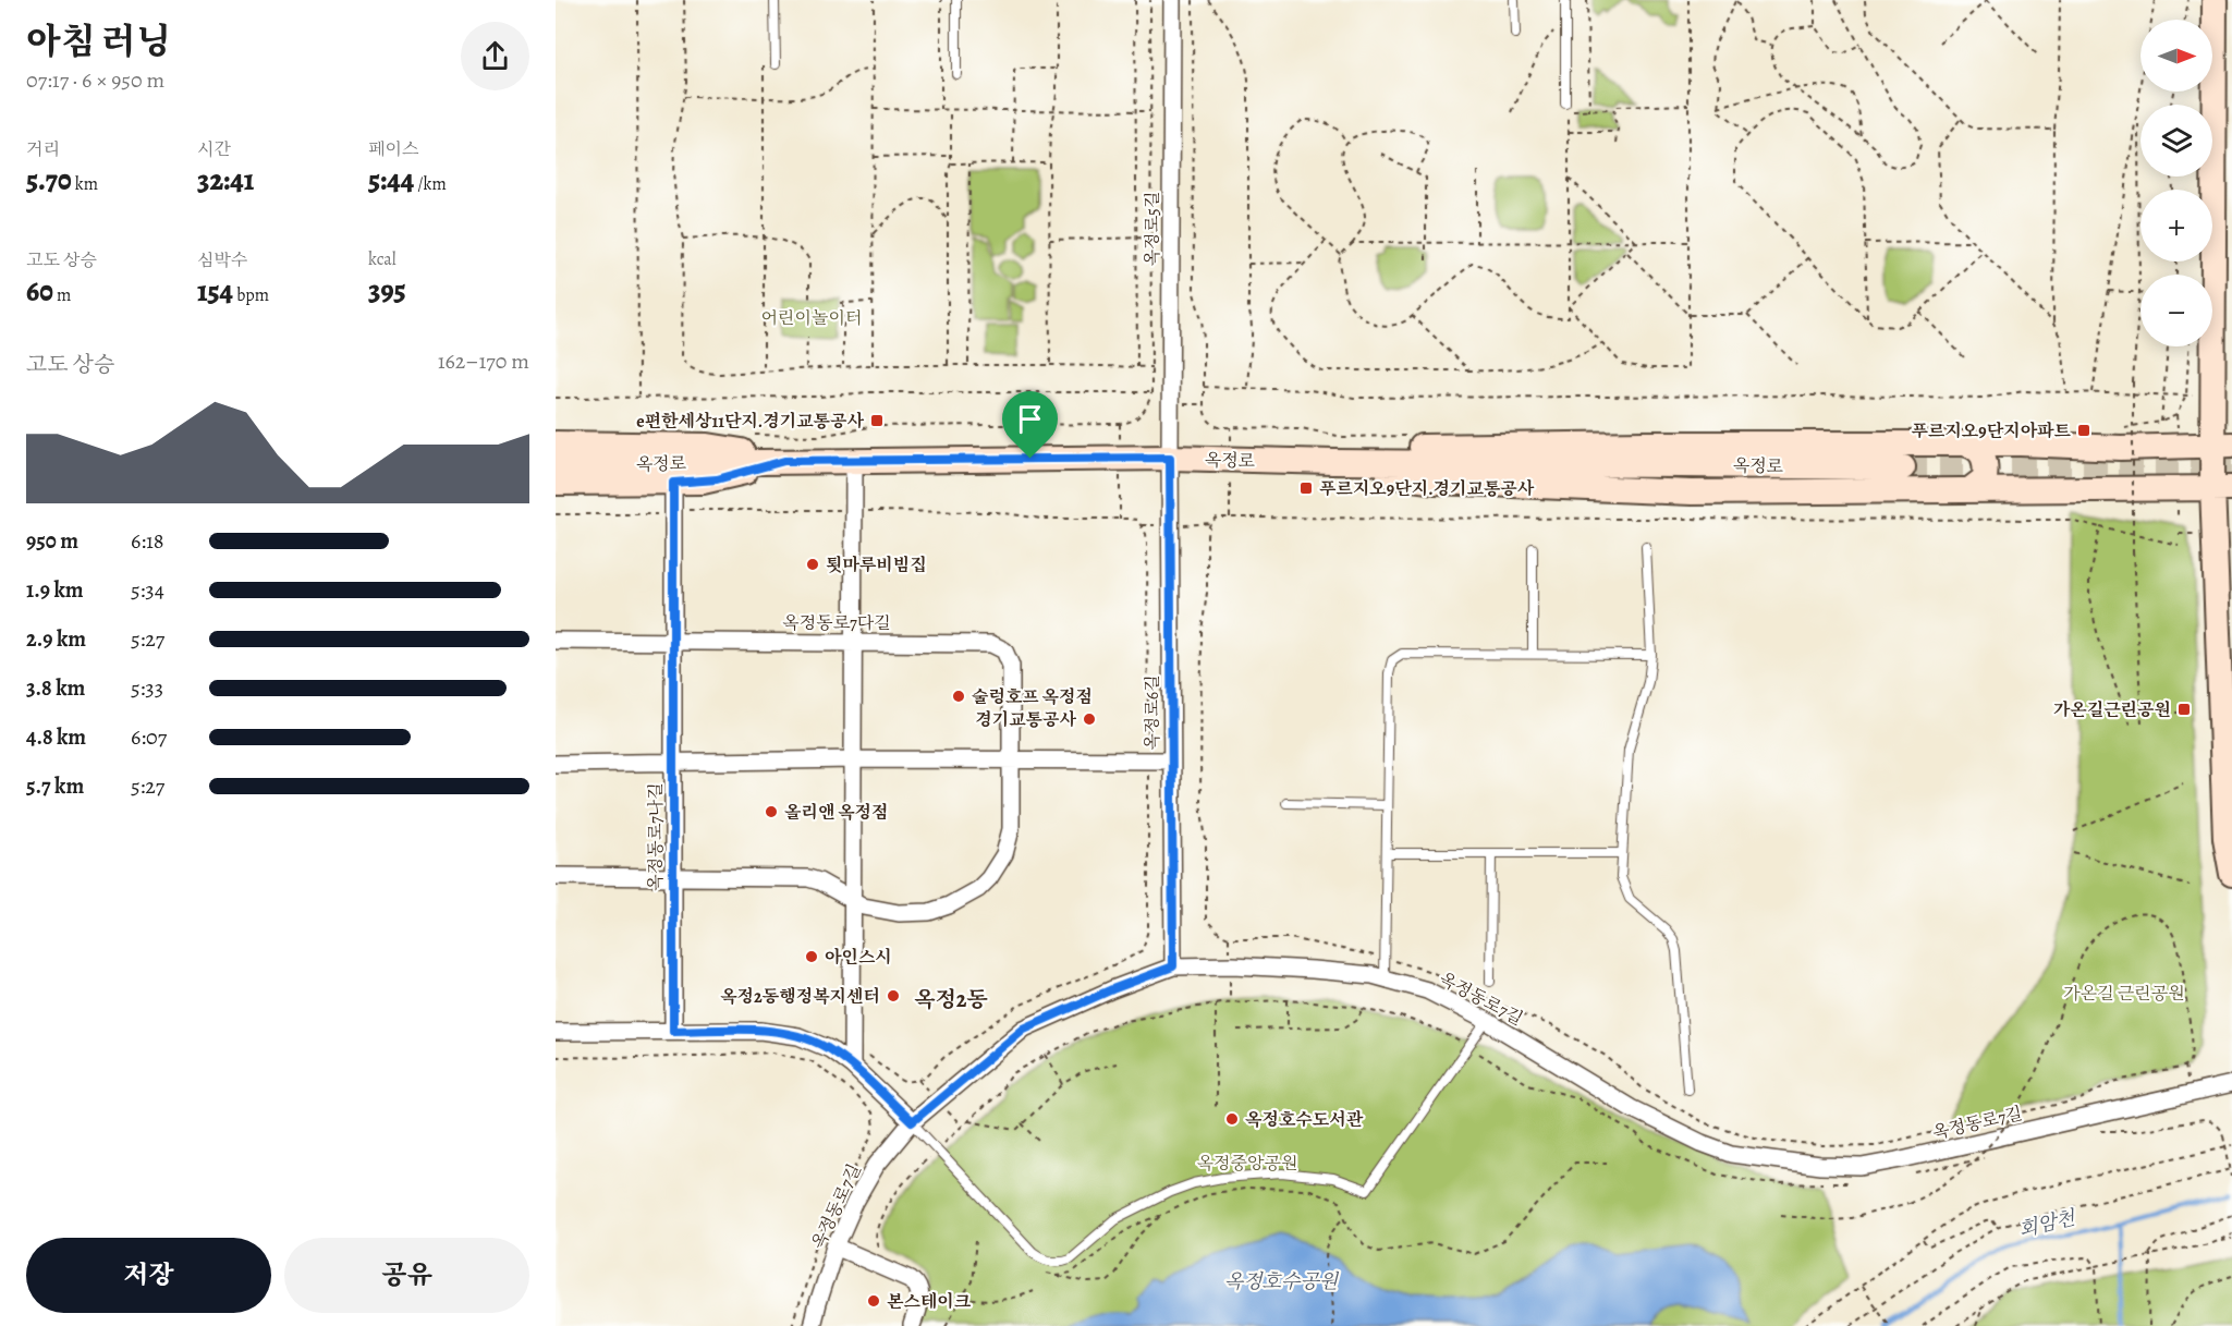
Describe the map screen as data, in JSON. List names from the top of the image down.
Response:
{
  "streets": {
    "main road": ["옥정로"],
    "street": [
      "옥정로5길",
      "옥정동로7다길",
      "옥정로6길",
      "옥정동로7나길",
      "옥정동로7길"
    ]
  },
  "crossings": [
    ["옥정로5길", "옥정로"],
    ["옥정로5길", "옥정로6길"],
    ["옥정로", "옥정로6길"],
    ["옥정동로7다길", "옥정동로7나길"],
    ["옥정로6길", "옥정동로7길"]
  ],
  "districts": ["옥정2동"],
  "water": ["회암천", "옥정호수공원"],
  "parks": ["어린이놀이터", "가온길 근린공원", "옥정중앙공원"],
  "places": {
    "transit": [
      "e편한세상11단지.경기교통공사",
      "푸르지오9단지아파트",
      "푸르지오9단지.경기교통공사",
      "가온길근린공원"
    ],
    "other": [
      "툇마루비빔집",
      "술렁호프 옥정점",
      "경기교통공사",
      "올리앤 옥정점",
      "아인스시",
      "옥정2동행정복지센터",
      "옥정호수도서관",
      "본스테이크"
    ]
  },
  "north": "right",
  "page": {
    "heading": ["아침 러닝", "07:17 · 6 × 950 m"],
    "map_buttons": ["+", "−"],
    "stats": [
      ["거리", "5.70 km"],
      ["시간", "32:41"],
      ["페이스", "5:44 /km"],
      ["고도 상승", "60 m"],
      ["심박수", "154 bpm"],
      ["kcal", "395"]
    ],
    "chart": ["고도 상승", "162–170 m"],
    "list": [
      {
        "name": "950 m",
        "note": "6:18"
      },
      {
        "name": "1.9 km",
        "note": "5:34"
      },
      {
        "name": "2.9 km",
        "note": "5:27"
      },
      {
        "name": "3.8 km",
        "note": "5:33"
      },
      {
        "name": "4.8 km",
        "note": "6:07"
      },
      {
        "name": "5.7 km",
        "note": "5:27"
      }
    ],
    "buttons": ["저장", "공유"]
  }
}
